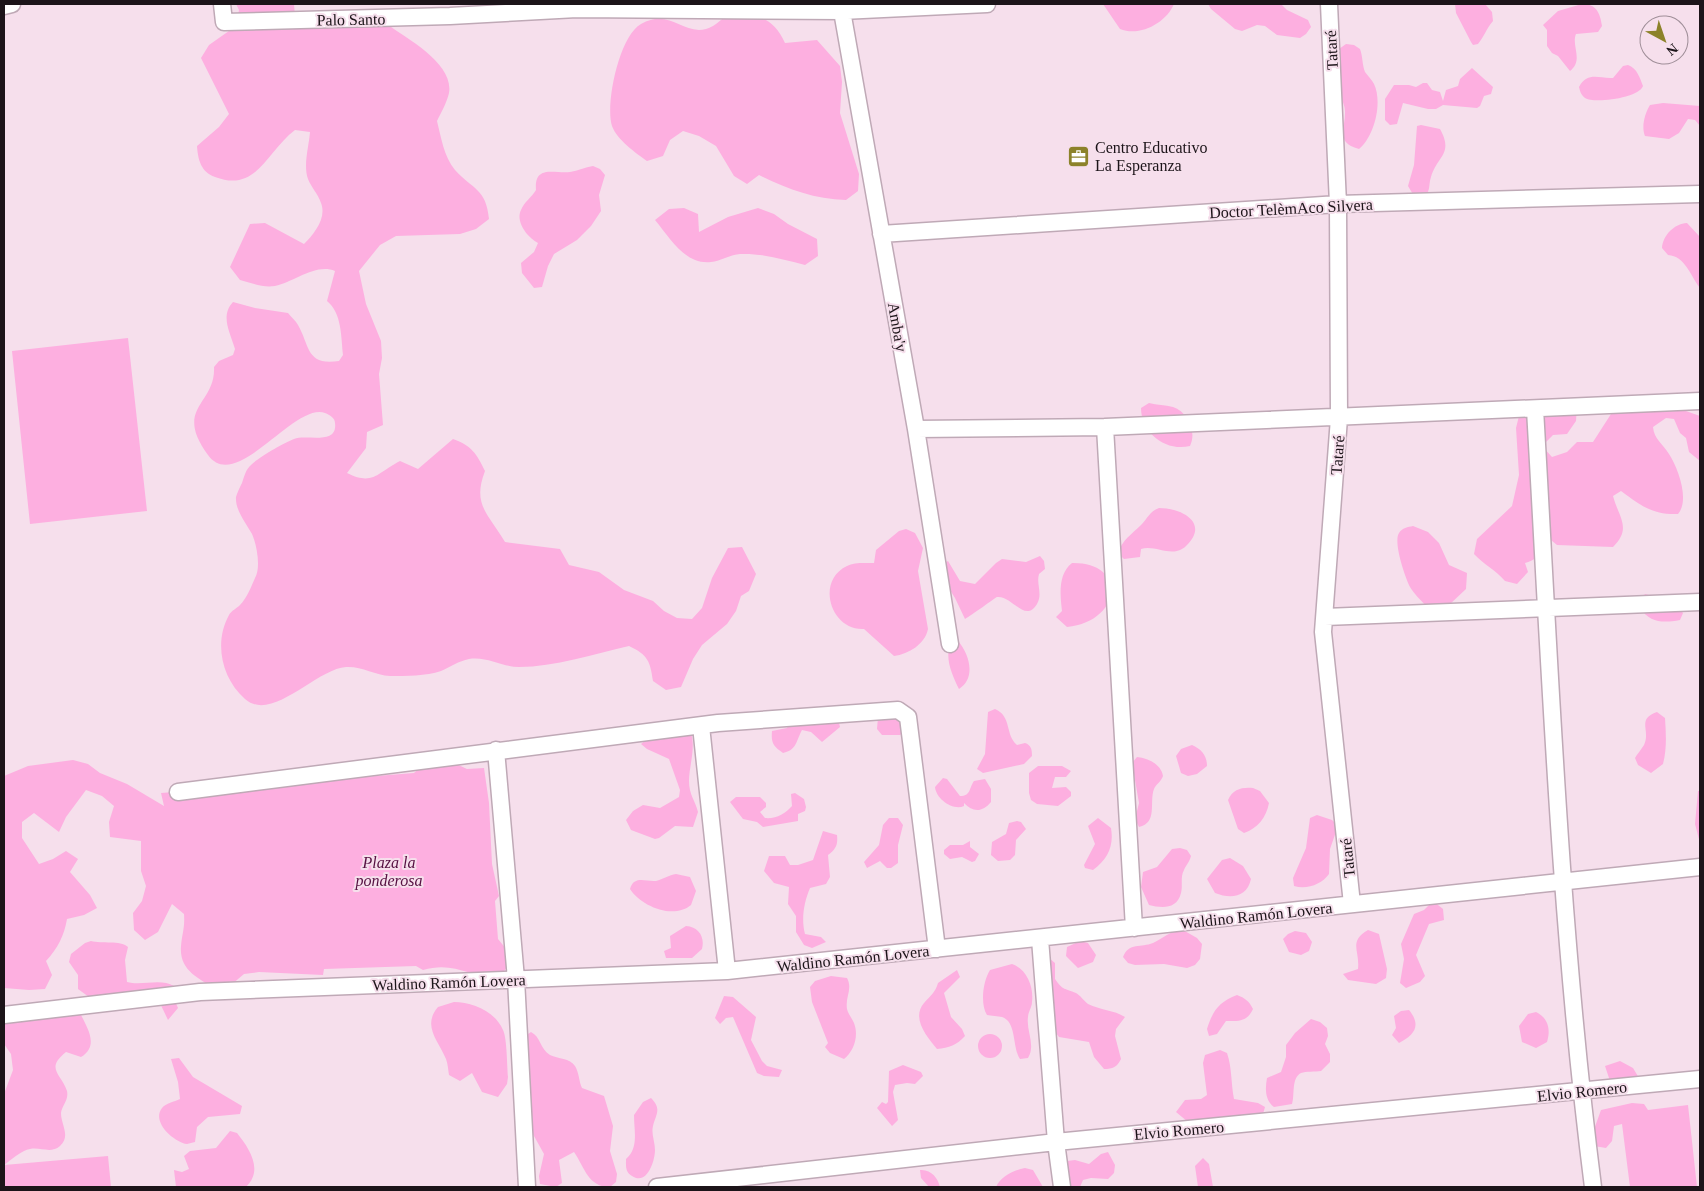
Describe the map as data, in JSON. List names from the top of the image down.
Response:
{
  "streets": {
    "street": [
      "Palo Santo",
      "Tataré",
      "Doctor TelèmAco Silvera",
      "Amba'y",
      "Waldino Ramón Lovera",
      "Elvio Romero"
    ]
  },
  "crossings": [
    ["Palo Santo", "Amba'y"],
    ["Tataré", "Doctor TelèmAco Silvera"],
    ["Tataré", "Waldino Ramón Lovera"],
    ["Doctor TelèmAco Silvera", "Amba'y"]
  ],
  "parks": ["Plaza la ponderosa"],
  "places": {
    "office": ["Centro Educativo La Esperanza"]
  },
  "north": "bottom right"
}
